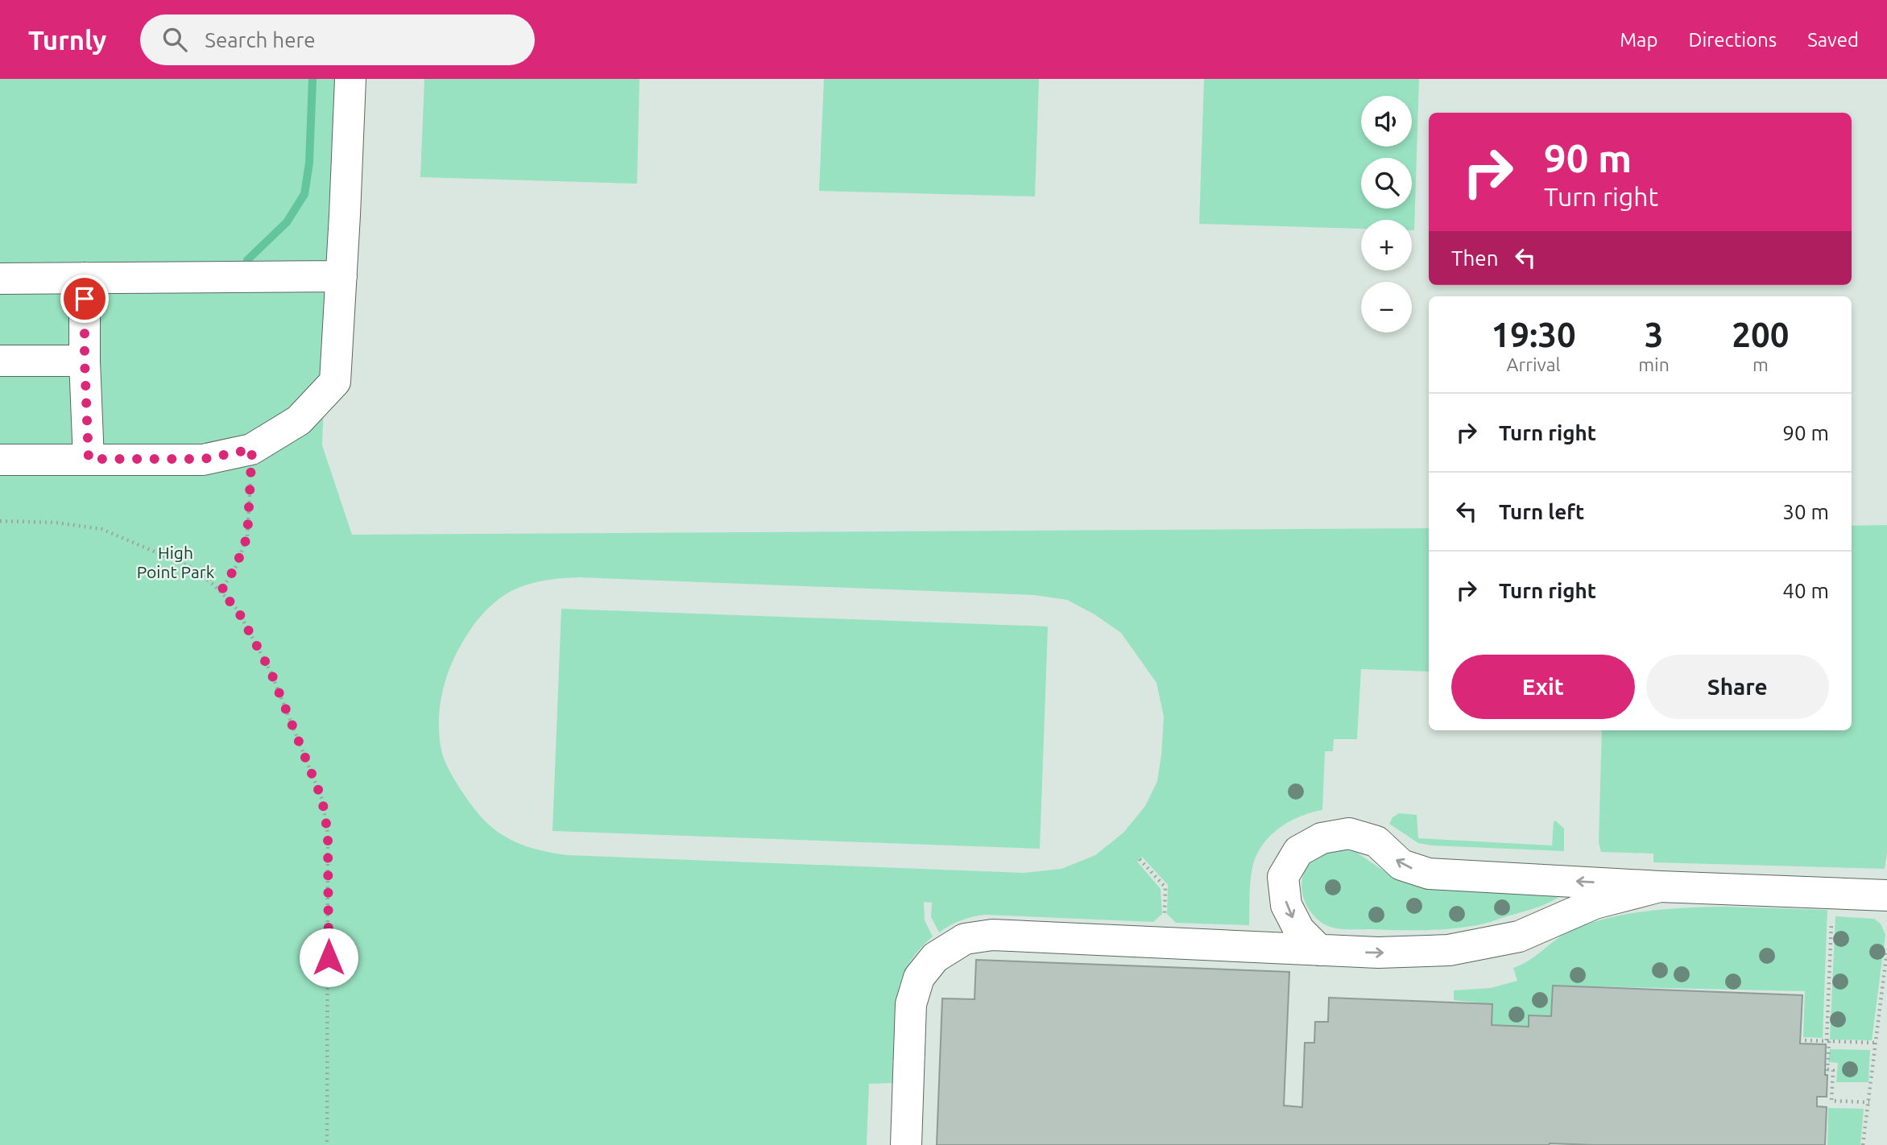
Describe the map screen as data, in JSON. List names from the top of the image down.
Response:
{
  "parks": ["High Point Park"],
  "page": {
    "header": "Turnly",
    "search": "Search here",
    "nav": ["Map", "Directions", "Saved"],
    "map_buttons": ["+", "−"],
    "turn": ["90 m", "Turn right"],
    "then": "Then",
    "eta": [
      "19:30",
      "Arrival",
      "3",
      "min",
      "200",
      "m"
    ],
    "list": [
      {
        "name": "Turn right",
        "value": "90 m"
      },
      {
        "name": "Turn left",
        "value": "30 m"
      },
      {
        "name": "Turn right",
        "value": "40 m"
      }
    ],
    "buttons": ["Exit", "Share"]
  }
}
